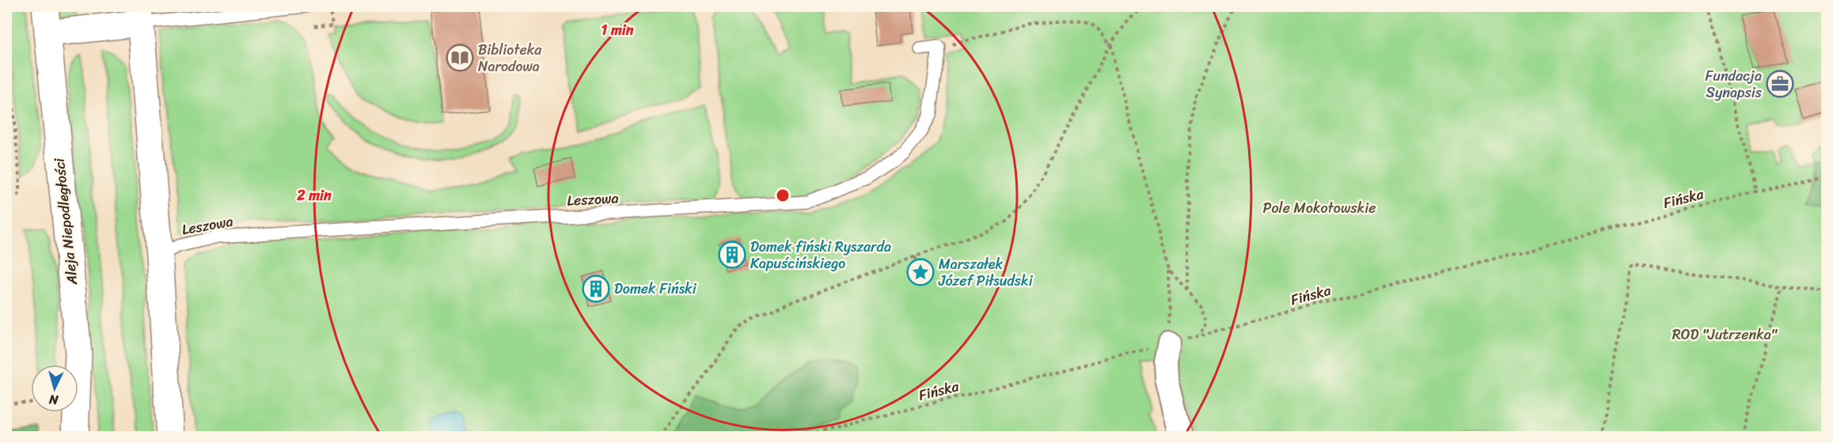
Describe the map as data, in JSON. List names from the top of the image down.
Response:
{
  "streets": {
    "main road": ["Aleja Niepodległości"],
    "lane": ["Leszowa"],
    "path": ["Fińska"]
  },
  "parks": ["Pole Mokotowskie", "ROD \"Jutrzenka\""],
  "places": {
    "library": ["Biblioteka Narodowa"],
    "office": ["Fundacja Synapsis"],
    "building": ["Domek fiński Ryszarda Kapuścińskiego", "Domek Fiński"],
    "place": ["Marszałek Józef Piłsudski"]
  },
  "north": "bottom",
  "rings": ["1 min", "2 min"]
}
